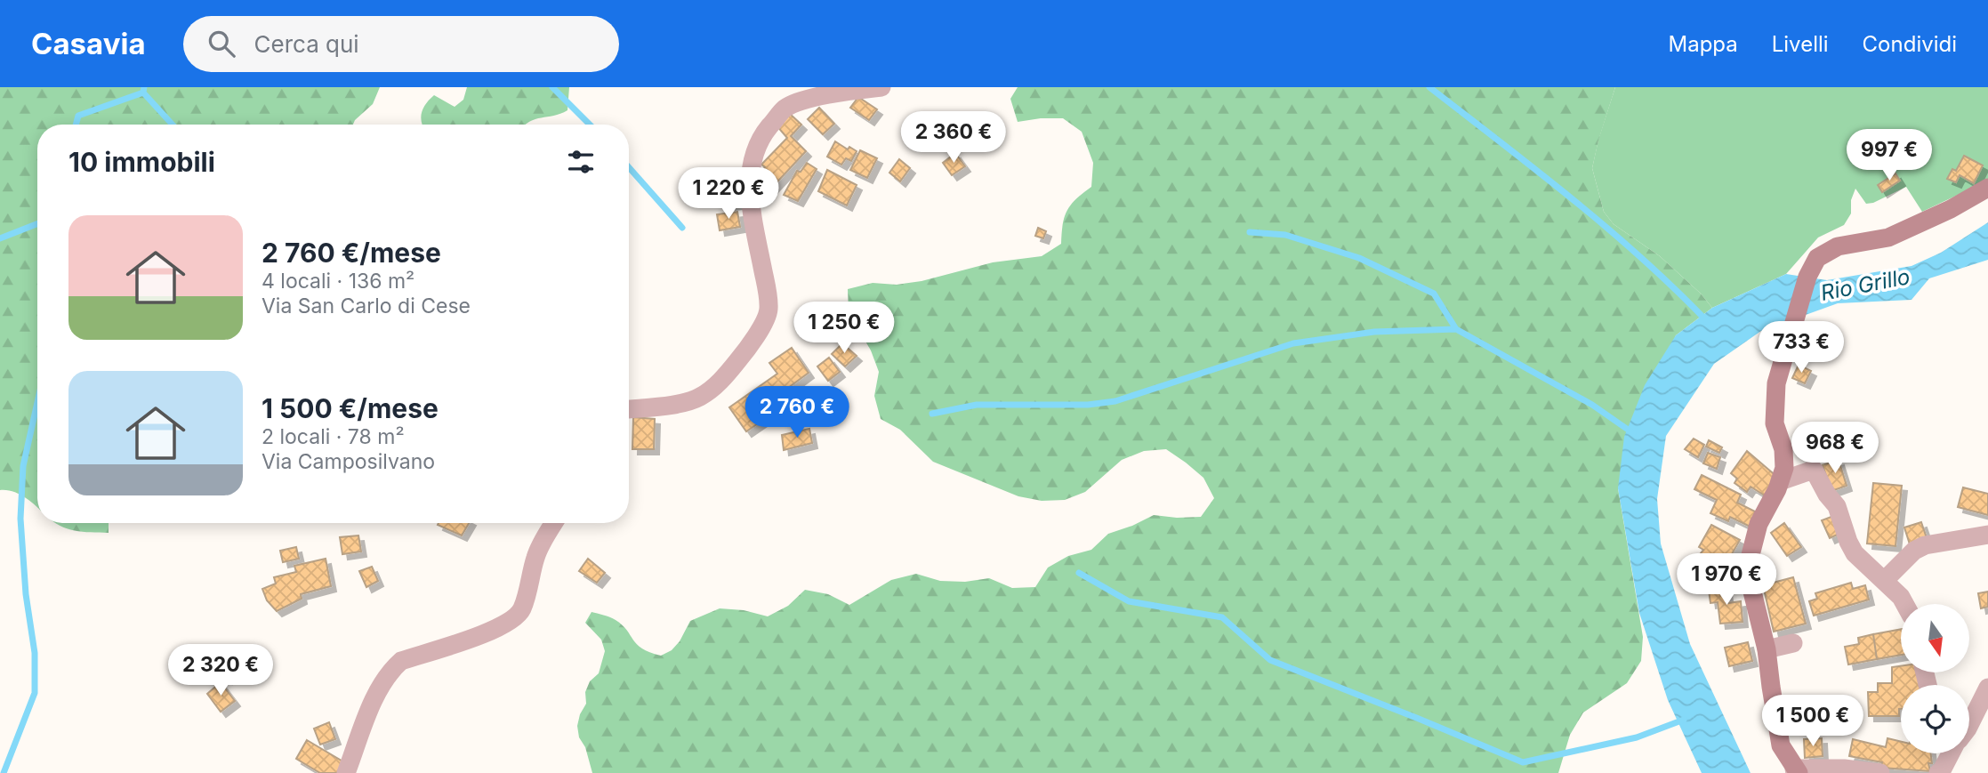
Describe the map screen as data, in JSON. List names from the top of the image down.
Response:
{
  "water": ["Rio Grillo"],
  "north": "bottom",
  "page": {
    "header": "Casavia",
    "search": "Cerca qui",
    "nav": ["Mappa", "Livelli", "Condividi"],
    "price": [
      "2 360 €",
      "997 €",
      "1 220 €",
      "1 250 €",
      "733 €",
      "2 760 €",
      "968 €",
      "1 970 €",
      "2 320 €",
      "1 500 €"
    ],
    "heading": "10 immobili",
    "list": [
      {
        "name": "2 760 €/mese",
        "note": "4 locali · 136 m² · Via San Carlo di Cese"
      },
      {
        "name": "1 500 €/mese",
        "note": "2 locali · 78 m² · Via Camposilvano"
      }
    ]
  }
}
